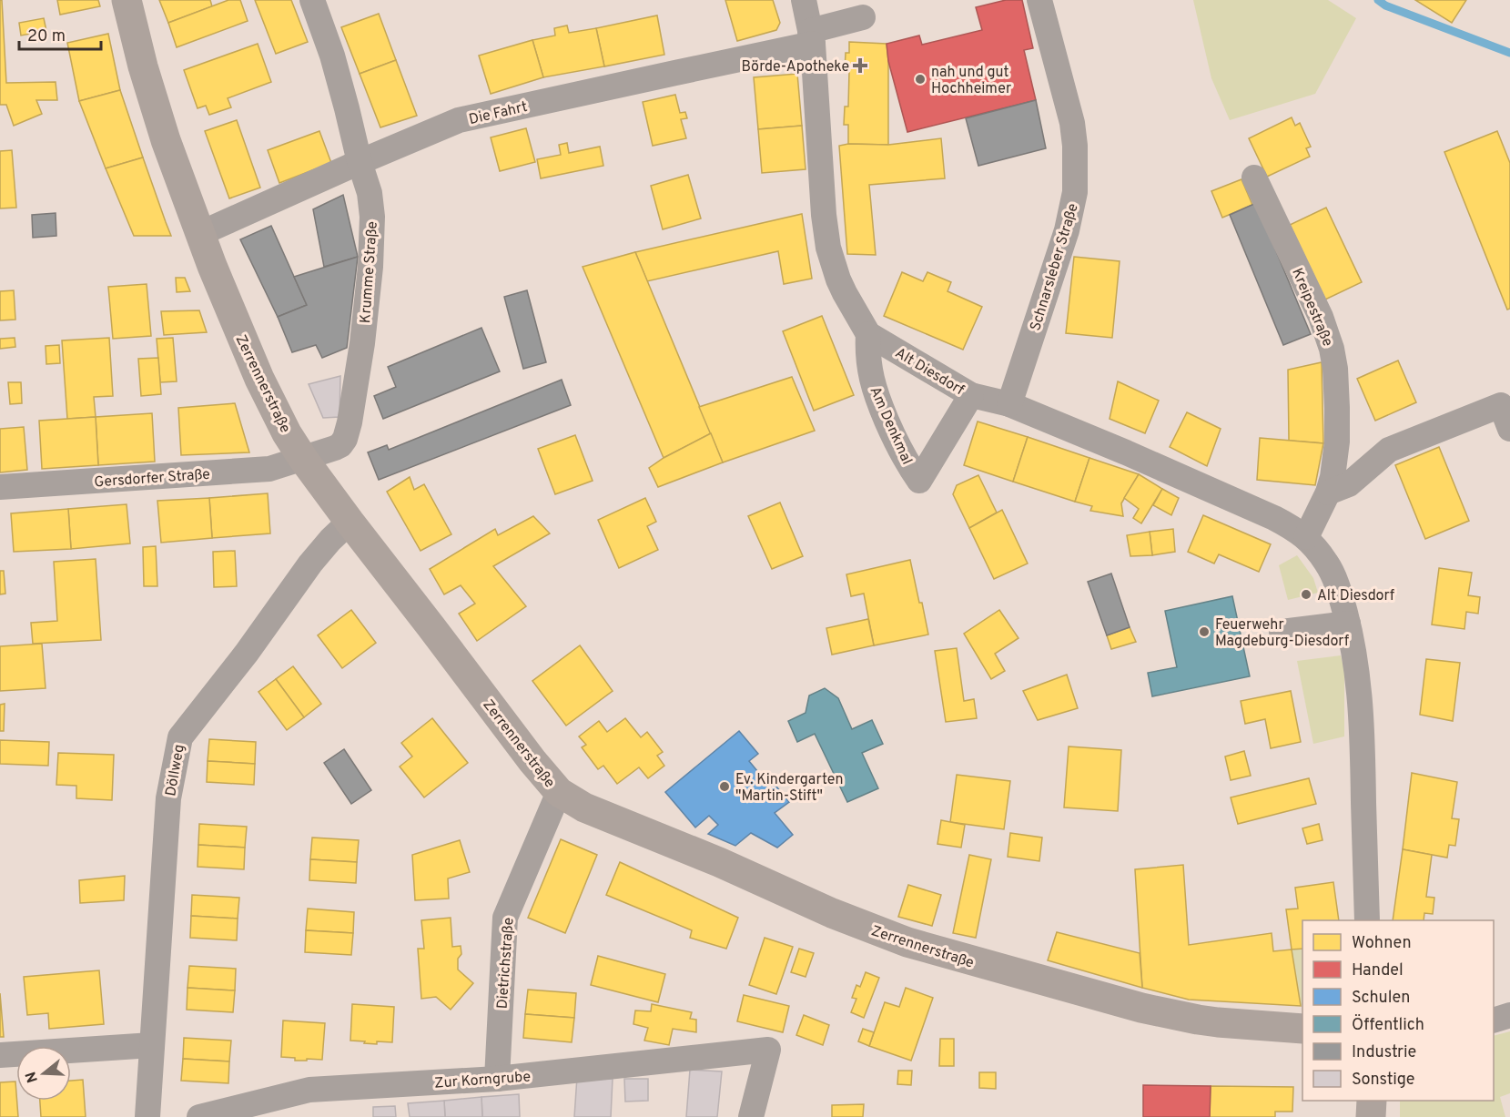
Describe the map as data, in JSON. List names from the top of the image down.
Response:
{
  "streets": {
    "main road": ["Zerrennerstraße"],
    "street": [
      "Die Fahrt",
      "Schnarsleber Straße",
      "Krumme Straße",
      "Kreipestraße",
      "Alt Diesdorf",
      "Am Denkmal",
      "Gersdorfer Straße",
      "Döllweg",
      "Dietrichstraße",
      "Zur Korngrube"
    ]
  },
  "crossings": [
    ["Die Fahrt", "Krumme Straße"],
    ["Die Fahrt", "Alt Diesdorf"],
    ["Die Fahrt", "Zerrennerstraße"],
    ["Schnarsleber Straße", "Alt Diesdorf"],
    ["Krumme Straße", "Zerrennerstraße"],
    ["Krumme Straße", "Gersdorfer Straße"],
    ["Kreipestraße", "Alt Diesdorf"],
    ["Alt Diesdorf", "Am Denkmal"],
    ["Zerrennerstraße", "Gersdorfer Straße"],
    ["Zerrennerstraße", "Döllweg"],
    ["Zerrennerstraße", "Dietrichstraße"],
    ["Dietrichstraße", "Zur Korngrube"]
  ],
  "places": {
    "health": ["Börde-Apotheke"],
    "other": [
      "nah und gut Hochheimer",
      "Alt Diesdorf",
      "Feuerwehr Magdeburg-Diesdorf",
      "Ev. Kindergarten \"Martin-Stift\""
    ]
  },
  "legend": [
    "Wohnen",
    "Handel",
    "Schulen",
    "Öffentlich",
    "Industrie",
    "Sonstige"
  ],
  "scale_bar": "20 m",
  "north": "left"
}
